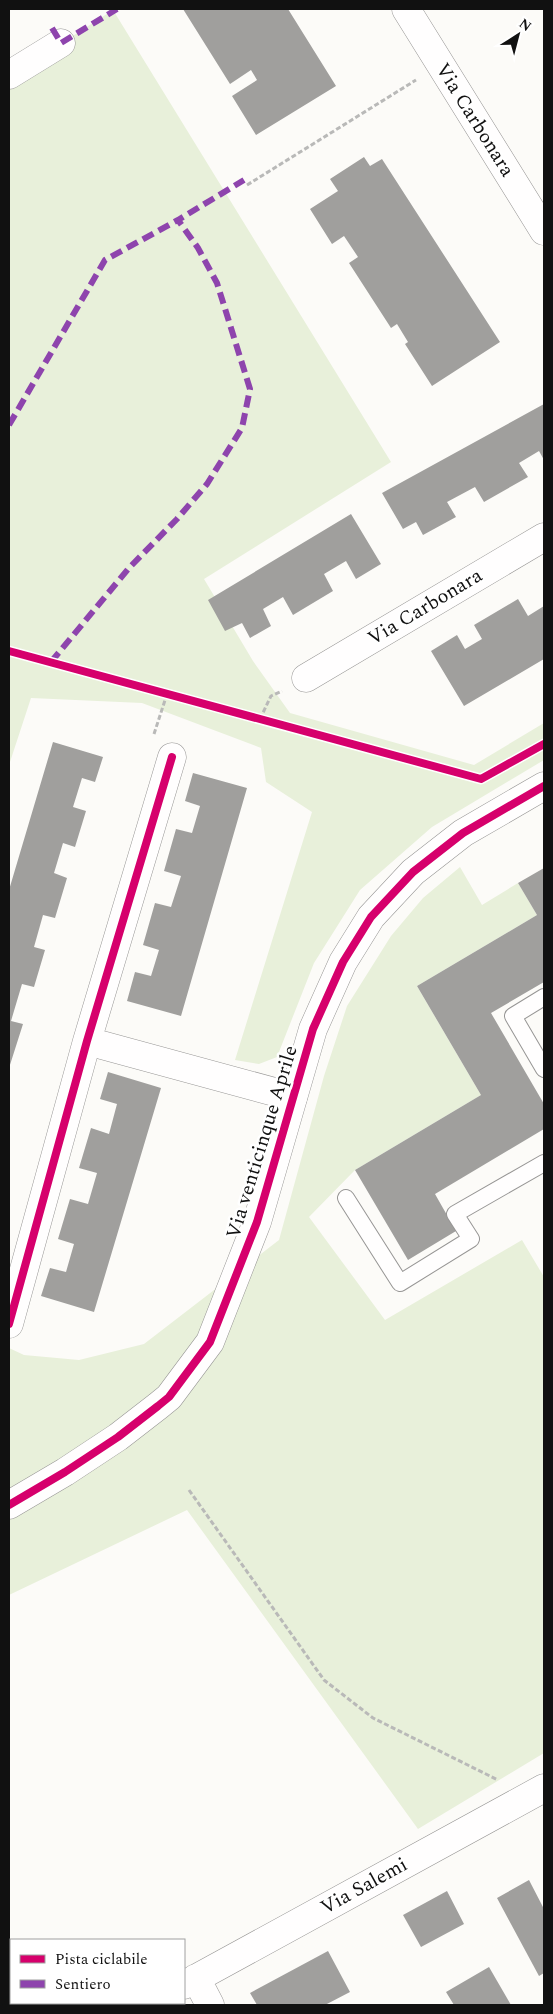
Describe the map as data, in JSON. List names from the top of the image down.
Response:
{
  "streets": {
    "street": ["Via Carbonara", "Via venticinque Aprile", "Via Salemi"]
  },
  "legend": ["Pista ciclabile", "Sentiero"],
  "north": "top right"
}
